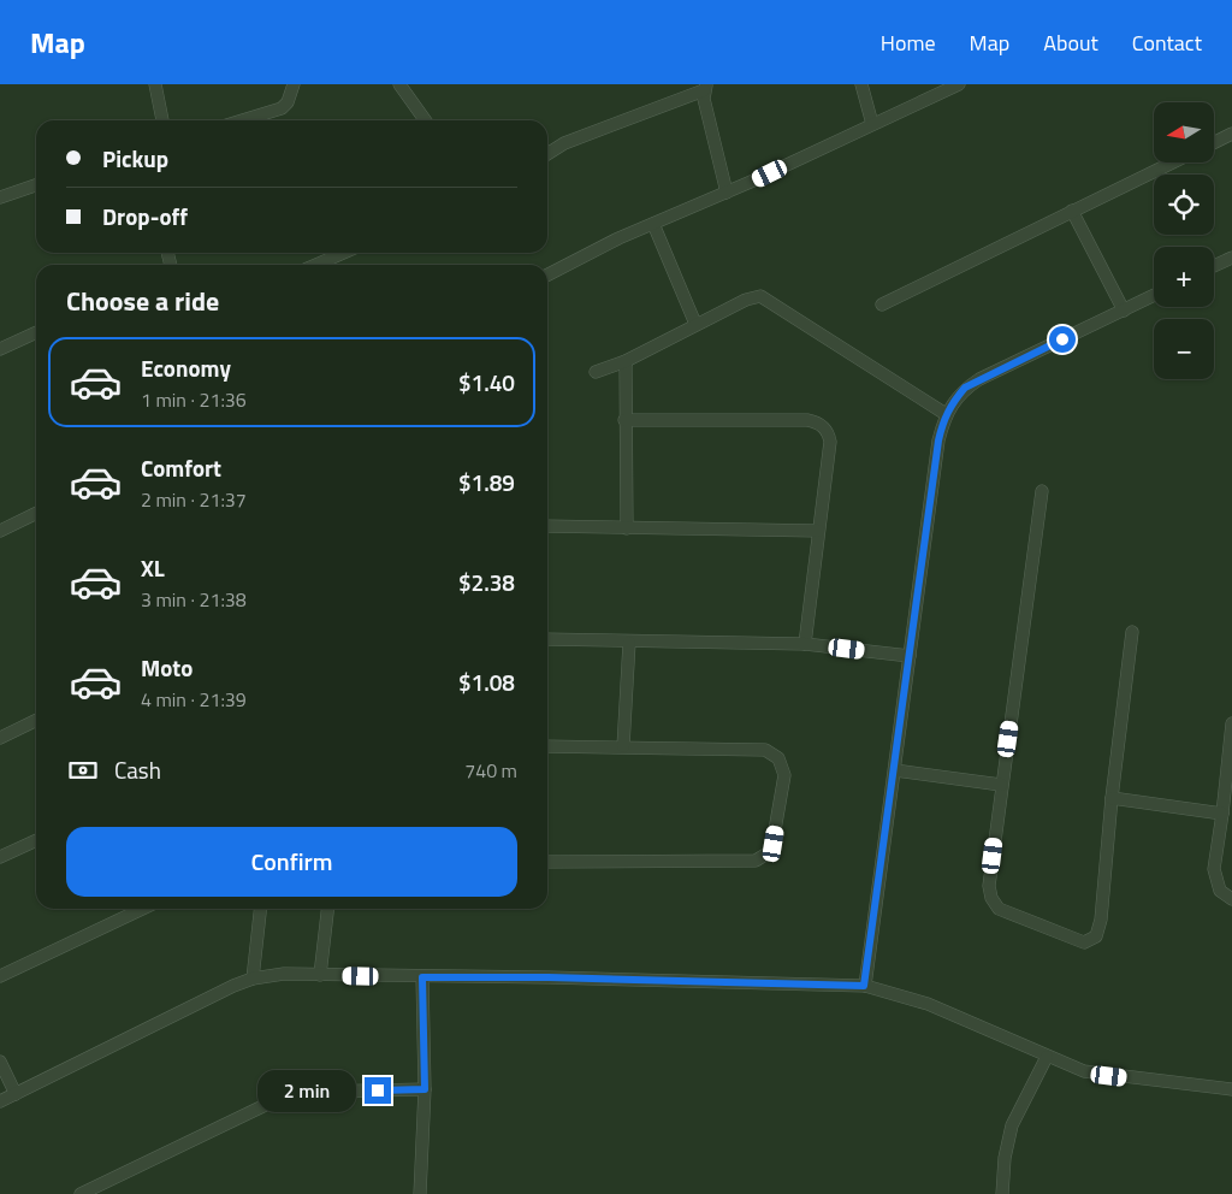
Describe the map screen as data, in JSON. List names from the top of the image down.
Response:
{
  "north": "left",
  "page": {
    "header": "Map",
    "nav": [
      "Home",
      "Map",
      "About",
      "Contact"
    ],
    "map_buttons": ["+", "−"],
    "banner": ["Pickup", "Drop-off"],
    "heading": "Choose a ride",
    "list": [
      {
        "name": "Economy",
        "note": "1 min · 21:36",
        "value": "$1.40"
      },
      {
        "name": "Comfort",
        "note": "2 min · 21:37",
        "value": "$1.89"
      },
      {
        "name": "XL",
        "note": "3 min · 21:38",
        "value": "$2.38"
      },
      {
        "name": "Moto",
        "note": "4 min · 21:39",
        "value": "$1.08"
      }
    ],
    "pay": ["Cash", "740 m"],
    "buttons": "Confirm",
    "bubble": "2 min"
  }
}
